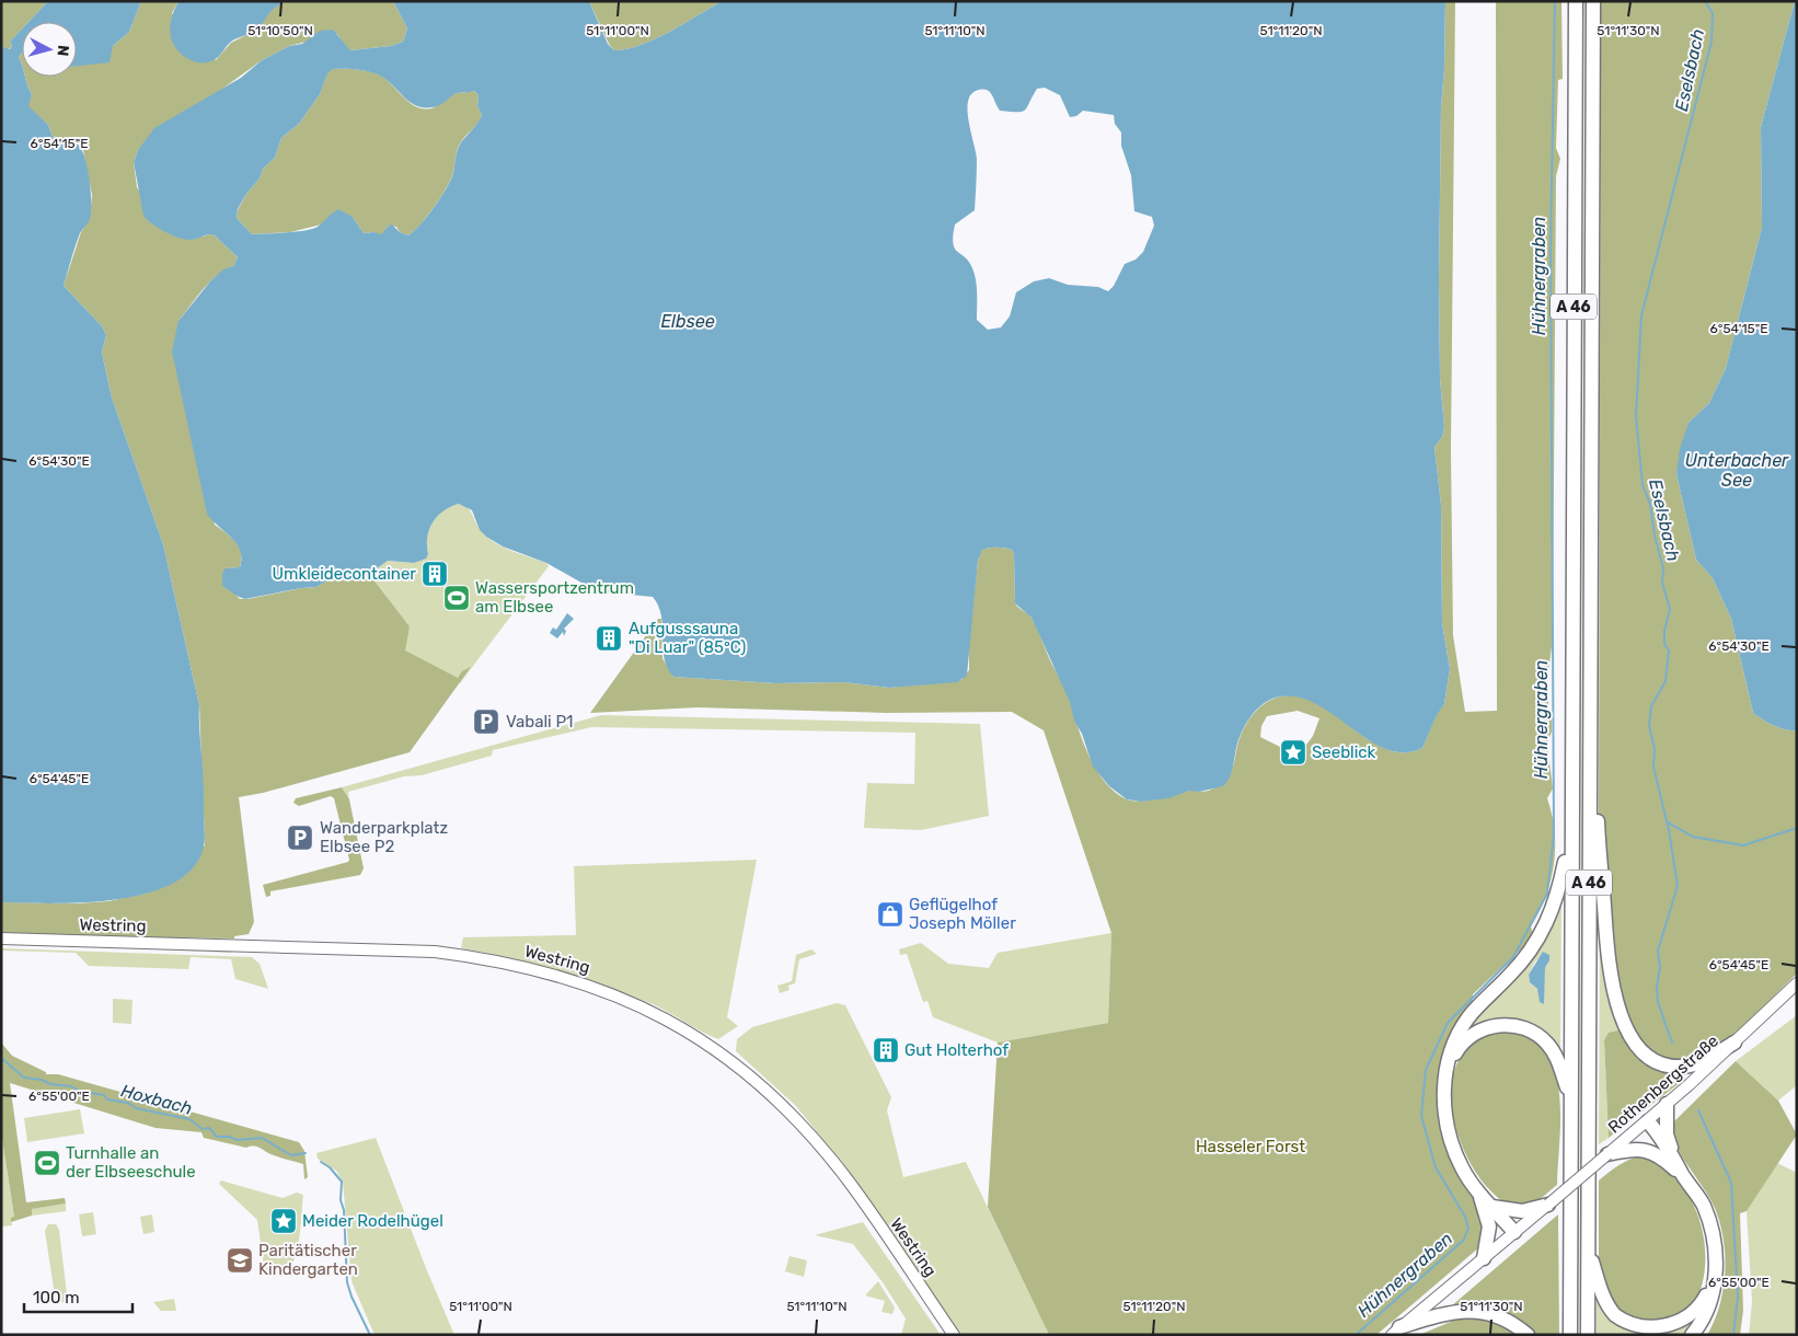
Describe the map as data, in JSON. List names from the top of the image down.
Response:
{
  "streets": {
    "highway": ["A 46"],
    "main road": ["Westring", "Rothenbergstraße"]
  },
  "water": [
    "Eselsbach",
    "Hühnergraben",
    "Elbsee",
    "Unterbacher See",
    "Hoxbach"
  ],
  "parks": ["Hasseler Forst"],
  "places": {
    "building": ["Umkleidecontainer", "Aufgusssauna \"Di Luar\" (85°C)", "Gut Holterhof"],
    "sports": ["Wassersportzentrum am Elbsee", "Turnhalle an der Elbseeschule"],
    "parking": ["Vabali P1", "Wanderparkplatz Elbsee P2"],
    "place": ["Seeblick", "Meider Rodelhügel"],
    "shop": ["Geflügelhof Joseph Möller"],
    "school or university": ["Paritätischer Kindergarten"]
  },
  "scale_bar": "100 m",
  "north": "right",
  "coordinates": [
    "51°10'50\"N",
    "51°11'00\"N",
    "51°11'10\"N",
    "51°11'20\"N",
    "51°11'30\"N",
    "6°54'15\"E",
    "6°54'30\"E",
    "6°54'45\"E",
    "6°55'00\"E"
  ]
}
